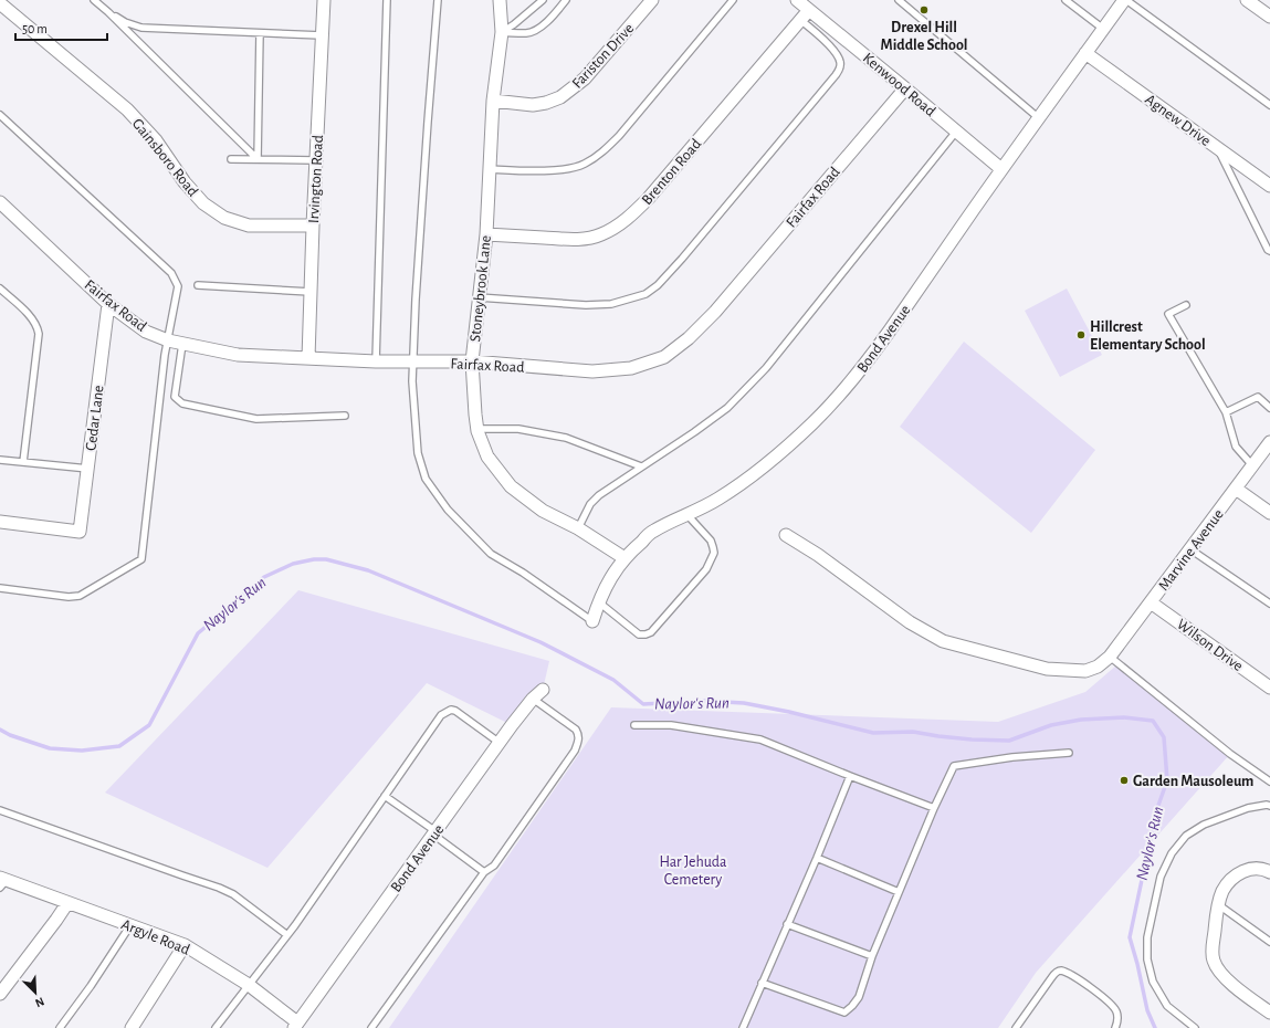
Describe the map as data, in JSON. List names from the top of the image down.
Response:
{
  "streets": {
    "street": [
      "Fariston Drive",
      "Kenwood Road",
      "Agnew Drive",
      "Gainsboro Road",
      "Brenton Road",
      "Irvington Road",
      "Fairfax Road",
      "Stoneybrook Lane",
      "Bond Avenue",
      "Cedar Lane",
      "Marvine Avenue",
      "Wilson Drive",
      "Argyle Road"
    ]
  },
  "crossings": [
    ["Fariston Drive", "Stoneybrook Lane"],
    ["Kenwood Road", "Brenton Road"],
    ["Kenwood Road", "Fairfax Road"],
    ["Kenwood Road", "Bond Avenue"],
    ["Agnew Drive", "Bond Avenue"],
    ["Gainsboro Road", "Irvington Road"],
    ["Brenton Road", "Stoneybrook Lane"],
    ["Irvington Road", "Fairfax Road"],
    ["Fairfax Road", "Stoneybrook Lane"],
    ["Fairfax Road", "Cedar Lane"],
    ["Stoneybrook Lane", "Bond Avenue"],
    ["Bond Avenue", "Argyle Road"],
    ["Marvine Avenue", "Wilson Drive"]
  ],
  "water": ["Naylor's Run"],
  "parks": ["Har Jehuda Cemetery"],
  "places": ["Drexel Hill Middle School", "Hillcrest Elementary School", "Garden Mausoleum"],
  "scale_bar": "50 m",
  "north": "bottom right"
}
